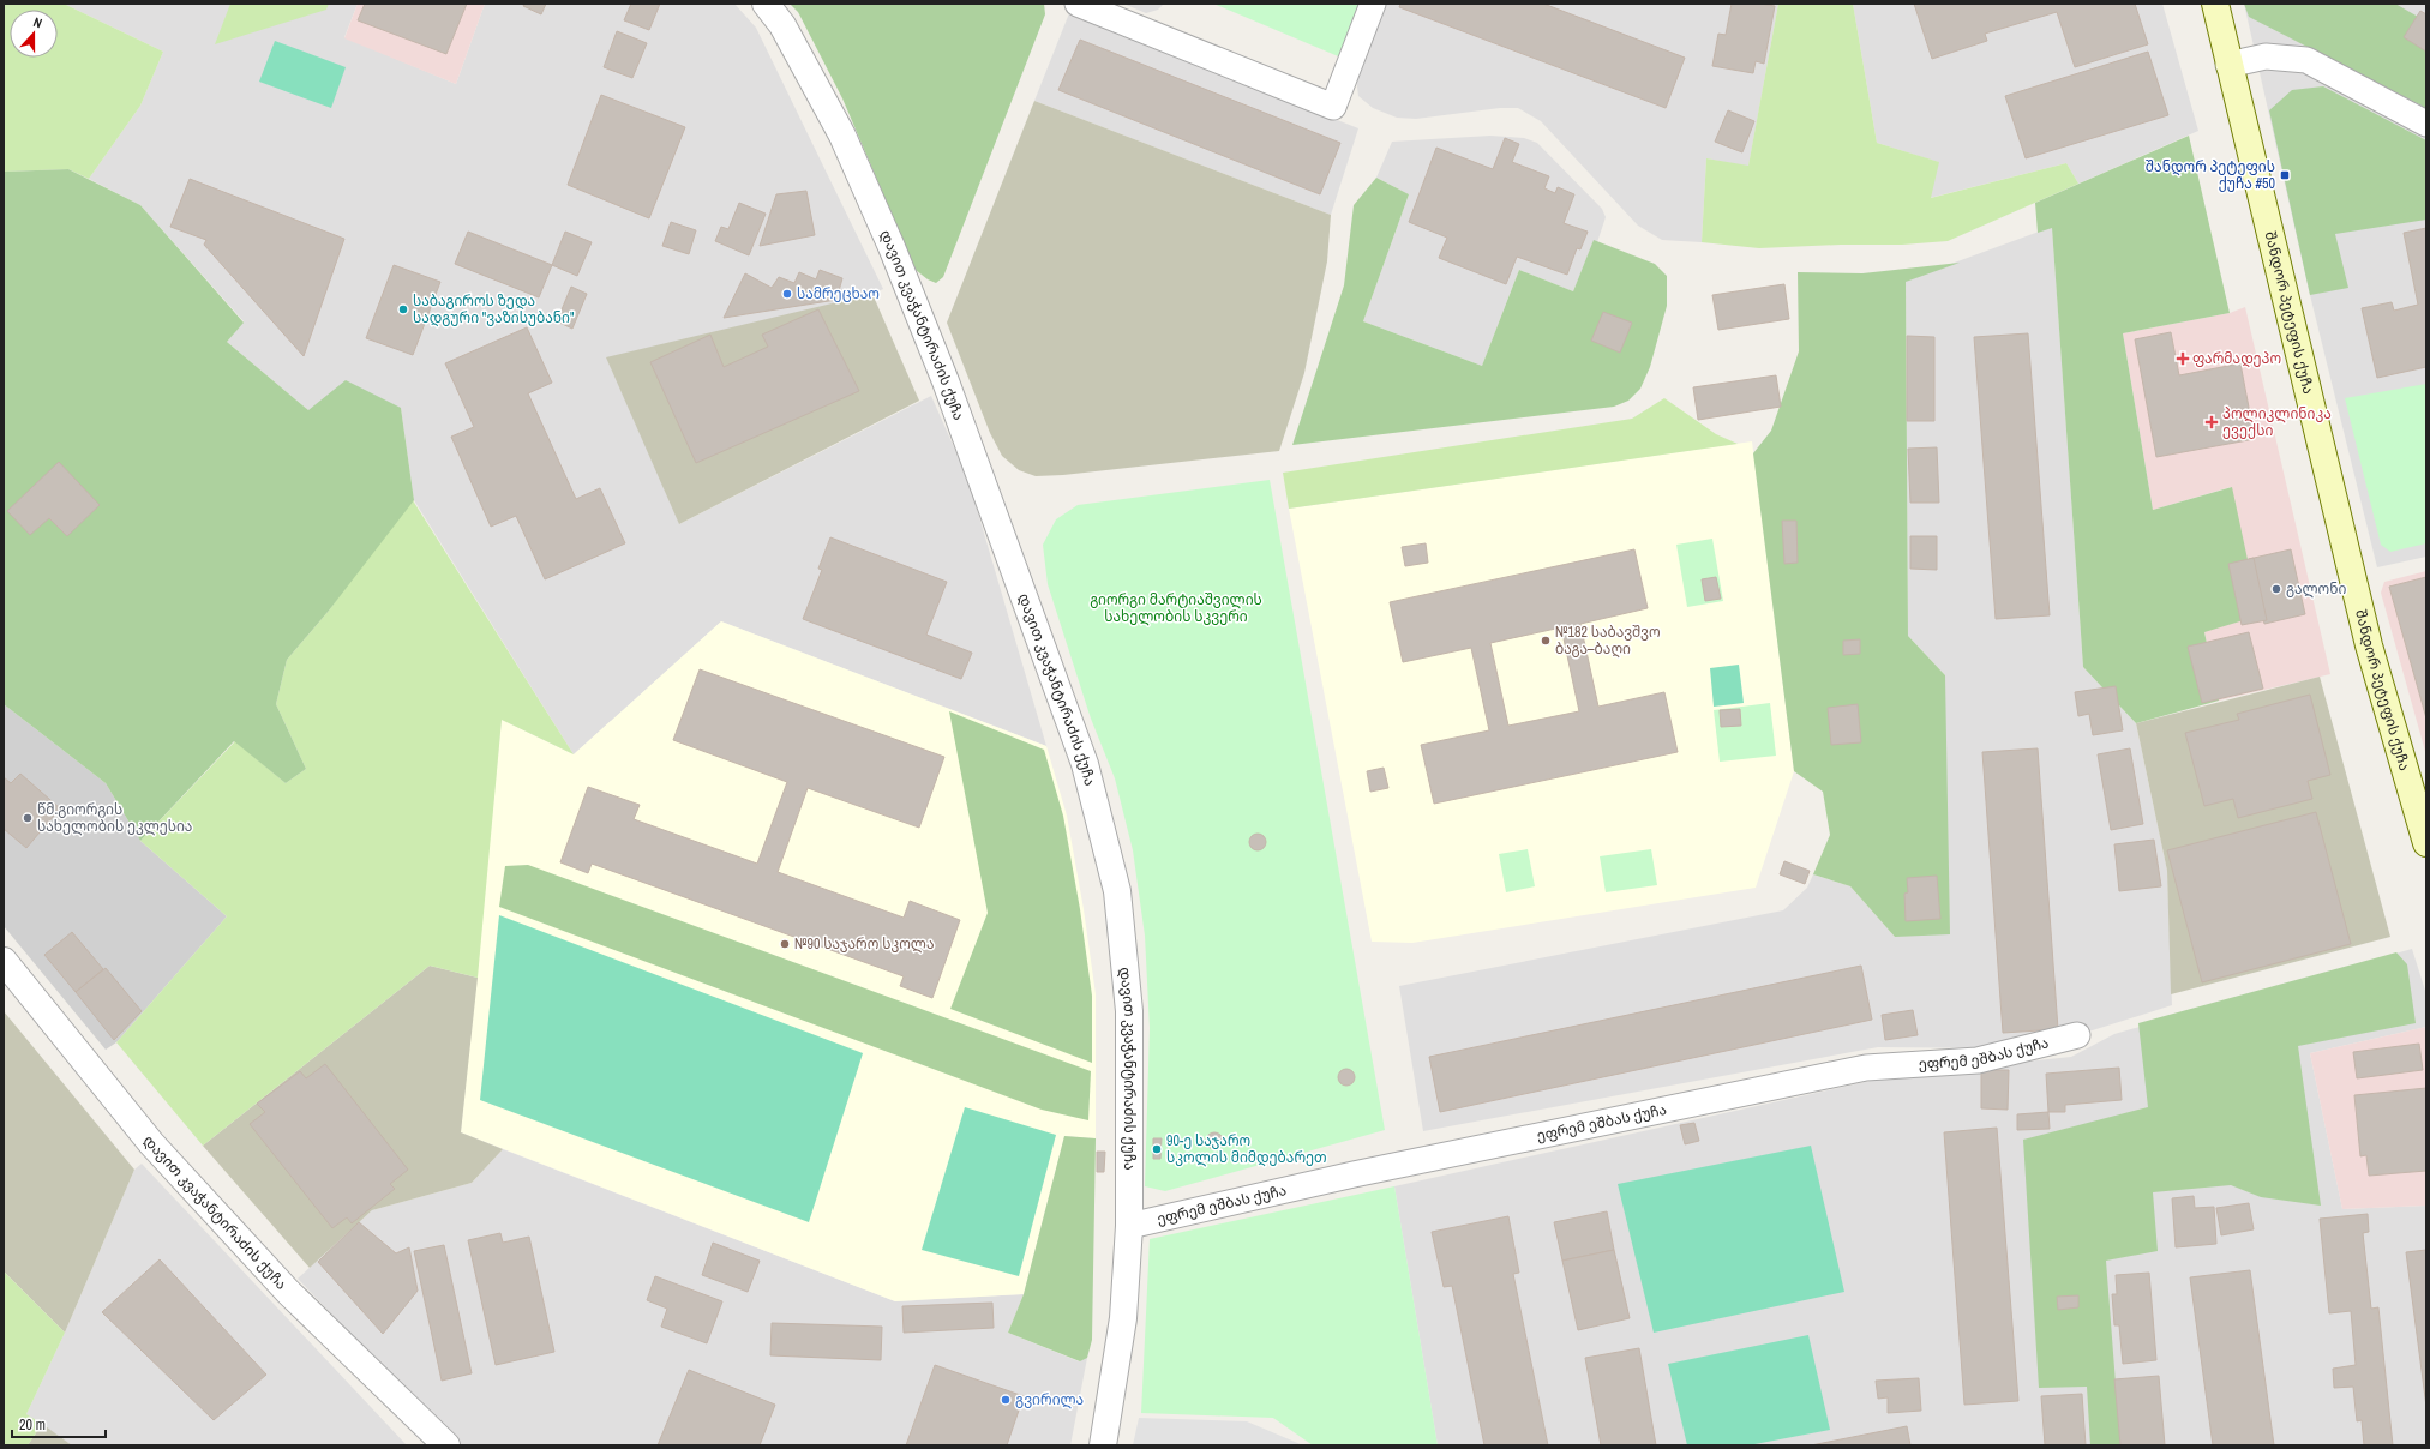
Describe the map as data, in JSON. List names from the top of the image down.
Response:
{
  "streets": {
    "main road": ["შანდორ პეტეფის ქუჩა"],
    "street": ["დავით კვაჭანტირაძის ქუჩა", "ეფრემ ეშბას ქუჩა"]
  },
  "crossings": [
    ["დავით კვაჭანტირაძის ქუჩა", "ეფრემ ეშბას ქუჩა"]
  ],
  "parks": ["გიორგი მარტიაშვილის სახელობის სკვერი"],
  "places": {
    "transit": ["შანდორ პეტეფის ქუჩა #50"],
    "other": [
      "სამრეცხაო",
      "საბაგიროს ზედა სადგური \"ვაზისუბანი\"",
      "გალონი",
      "№182 საბავშვო ბაგა–ბაღი",
      "წმ.გიორგის სახელობის ეკლესია",
      "№90 საჯარო სკოლა",
      "90-ე საჯარო სკოლის მიმდებარეთ",
      "გვირილა"
    ],
    "health": ["ფარმადეპო", "პოლიკლინიკა ევექსი"]
  },
  "scale_bar": "20 m",
  "north": "top"
}
